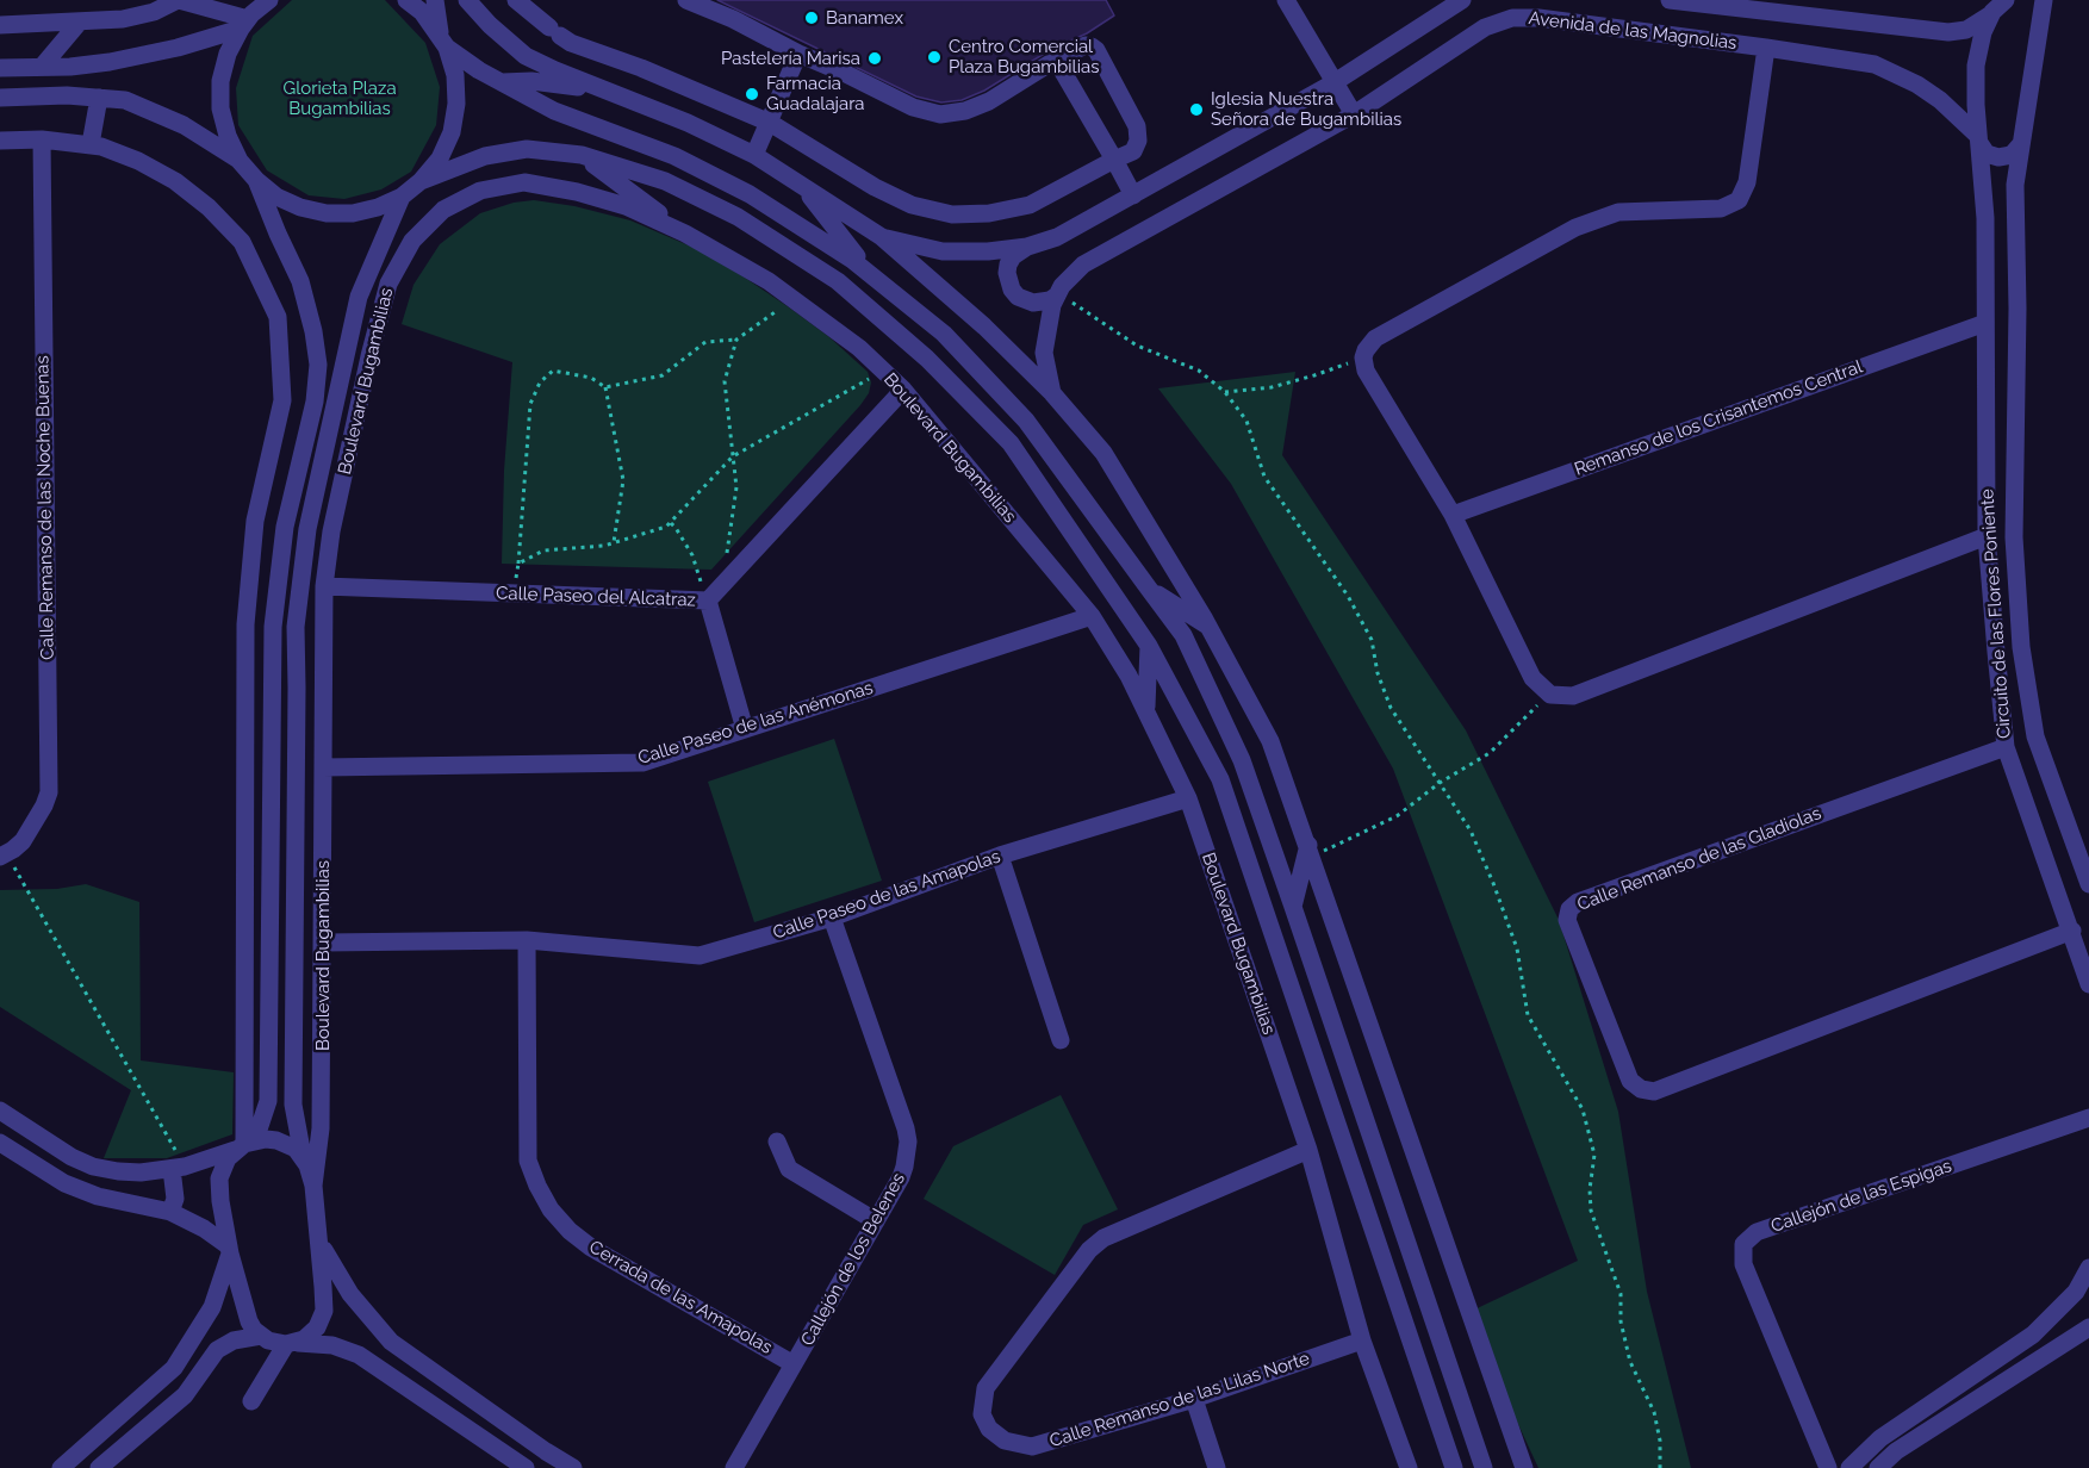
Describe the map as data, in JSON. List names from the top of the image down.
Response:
{
  "streets": {
    "street": [
      "Avenida de las Magnolias",
      "Boulevard Bugambilias",
      "Remanso de los Crisantemos Central",
      "Calle Remanso de las Noche Buenas",
      "Calle Paseo del Alcatraz",
      "Circuito de las Flores Poniente",
      "Calle Paseo de las Anémonas",
      "Calle Remanso de las Gladiolas",
      "Calle Paseo de las Amapolas",
      "Callejón de las Espigas",
      "Callejón de los Belenes",
      "Cerrada de las Amapolas",
      "Calle Remanso de las Lilas Norte"
    ]
  },
  "crossings": [
    ["Avenida de las Magnolias", "Circuito de las Flores Poniente"],
    ["Boulevard Bugambilias", "Calle Paseo del Alcatraz"],
    ["Boulevard Bugambilias", "Calle Paseo de las Anémonas"],
    ["Boulevard Bugambilias", "Calle Paseo de las Amapolas"],
    ["Boulevard Bugambilias", "Calle Remanso de las Lilas Norte"],
    ["Remanso de los Crisantemos Central", "Circuito de las Flores Poniente"],
    ["Circuito de las Flores Poniente", "Calle Remanso de las Gladiolas"],
    ["Calle Paseo de las Amapolas", "Callejón de los Belenes"],
    ["Calle Paseo de las Amapolas", "Cerrada de las Amapolas"],
    ["Callejón de los Belenes", "Cerrada de las Amapolas"]
  ],
  "parks": ["Glorieta Plaza Bugambilias"],
  "places": [
    "Banamex",
    "Centro Comercial Plaza Bugambilias",
    "Pastelería Marisa",
    "Farmacia Guadalajara",
    "Iglesia Nuestra Señora de Bugambilias"
  ]
}
